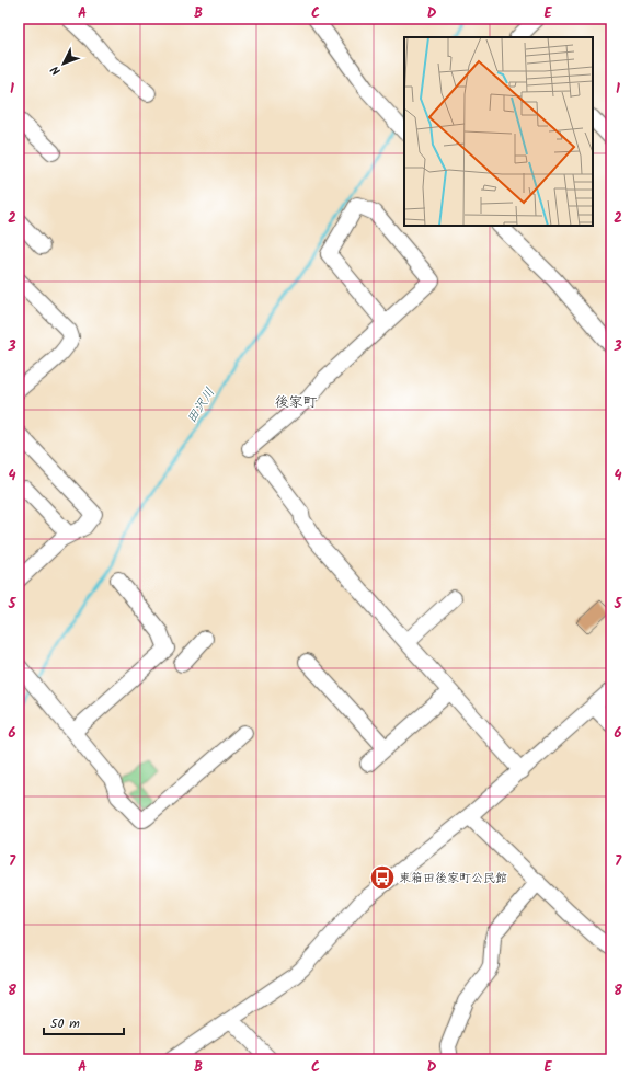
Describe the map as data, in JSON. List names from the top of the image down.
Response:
{
  "districts": ["後家町"],
  "water": ["田沢川"],
  "places": {
    "bus stop": ["東箱田後家町公民館"]
  },
  "scale_bar": "50 m",
  "north": "bottom left",
  "grid": {
    "columns": [
      "A",
      "B",
      "C",
      "D",
      "E"
    ],
    "rows": [
      "1",
      "2",
      "3",
      "4",
      "5",
      "6",
      "7",
      "8"
    ]
  }
}
